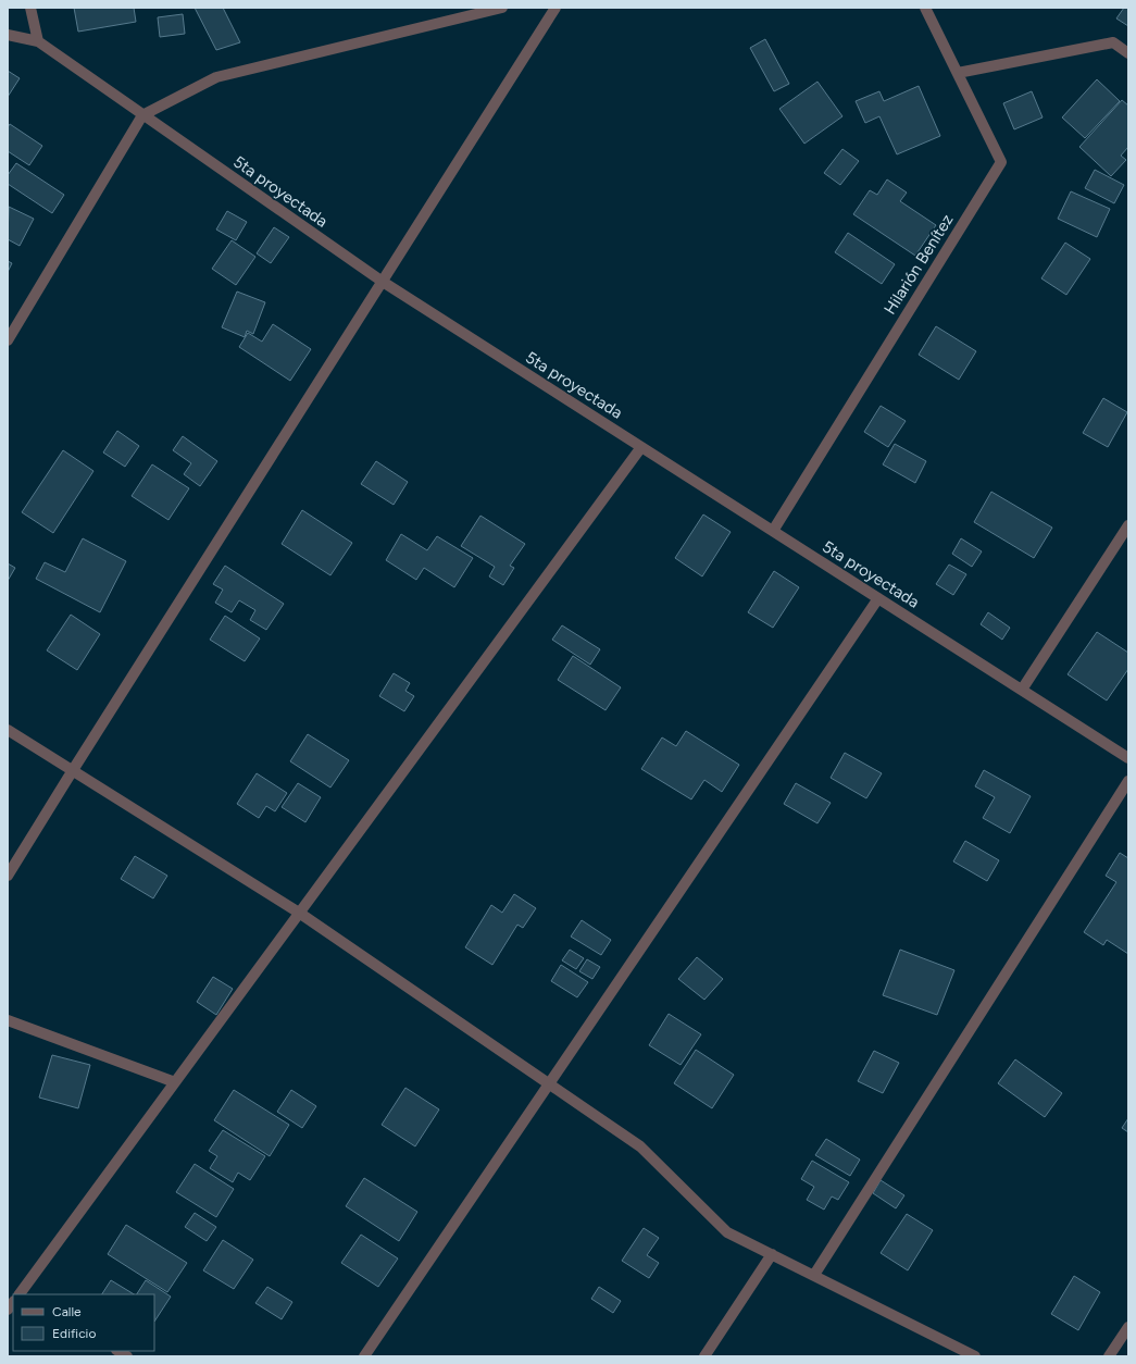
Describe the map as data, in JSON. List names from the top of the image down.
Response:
{
  "streets": {
    "street": ["5ta proyectada", "Hilarión Benítez"]
  },
  "crossings": [
    ["5ta proyectada", "Hilarión Benítez"]
  ],
  "legend": ["Calle", "Edificio"]
}
